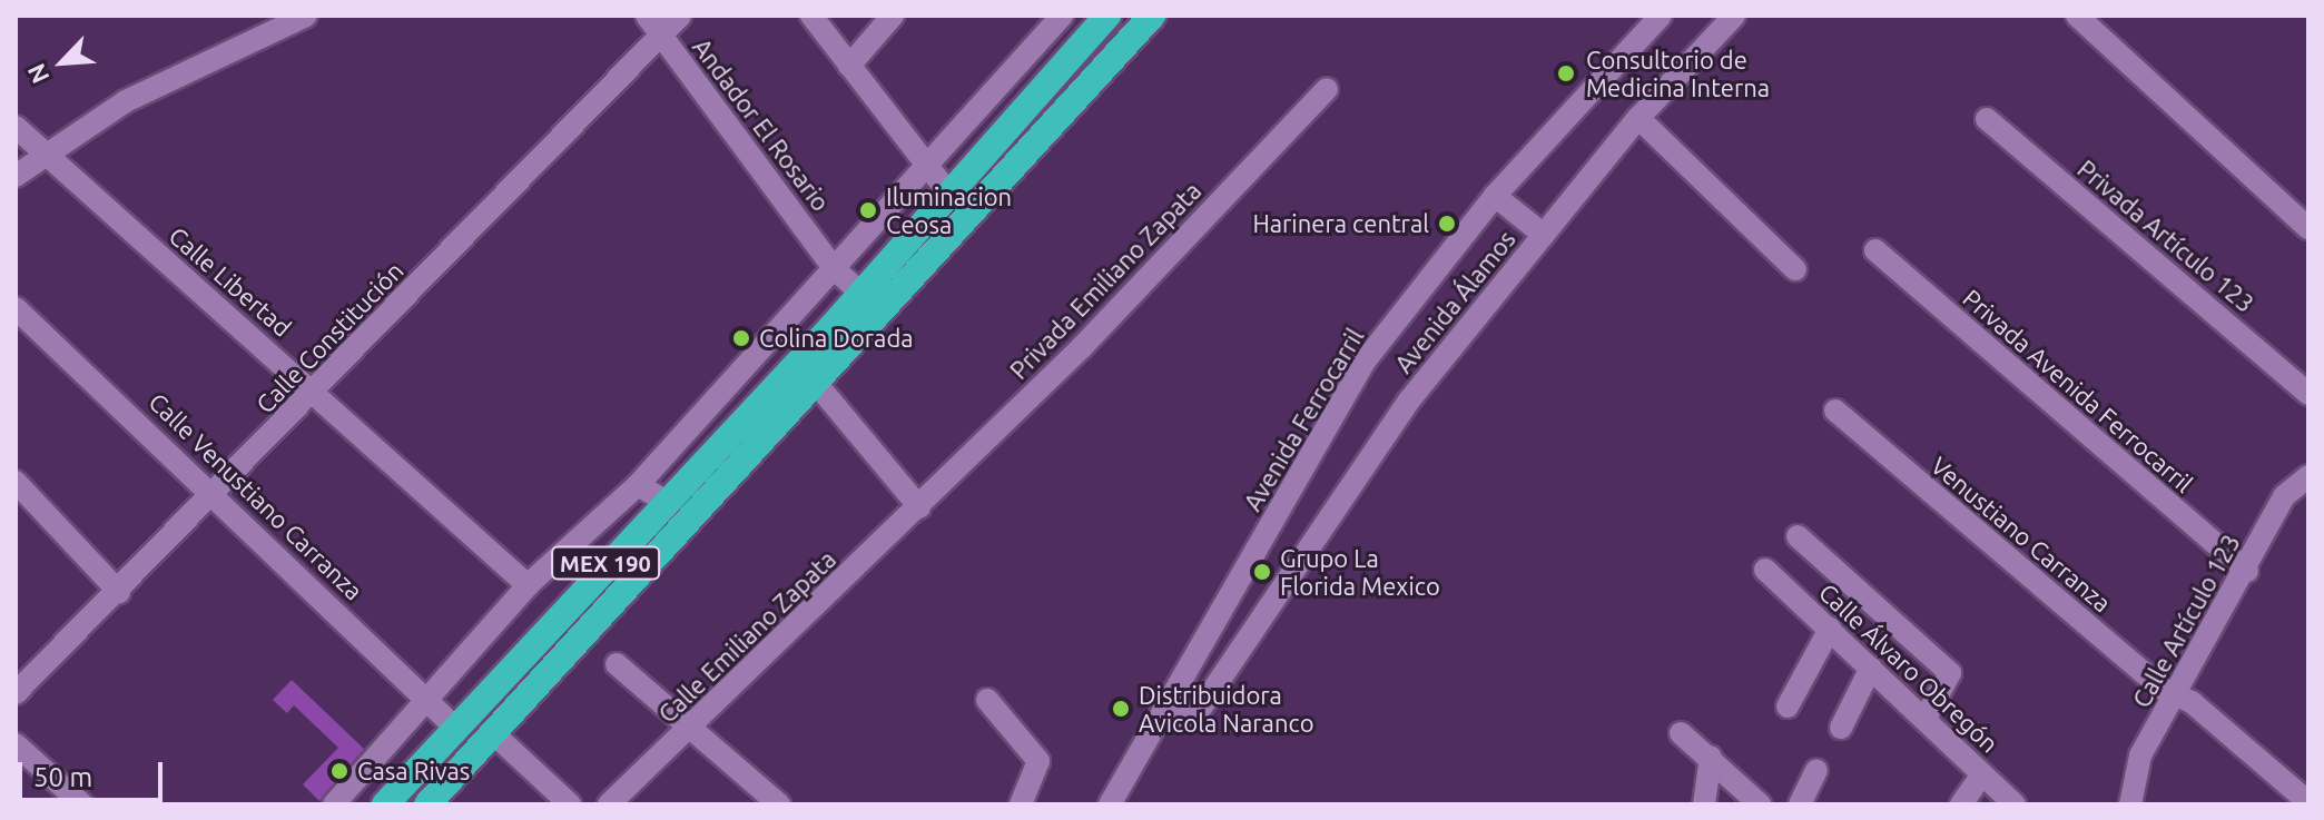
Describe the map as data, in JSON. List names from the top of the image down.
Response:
{
  "streets": {
    "highway": ["MEX 190"],
    "street": [
      "Andador El Rosario",
      "Privada Artículo 123",
      "Privada Emiliano Zapata",
      "Calle Libertad",
      "Avenida Álamos",
      "Calle Constitución",
      "Privada Avenida Ferrocarril",
      "Avenida Ferrocarril",
      "Calle Venustiano Carranza",
      "Venustiano Carranza",
      "Calle Artículo 123",
      "Calle Emiliano Zapata",
      "Calle Álvaro Obregón"
    ]
  },
  "crossings": [
    ["Andador El Rosario", "Calle Constitución"],
    ["Andador El Rosario", "MEX 190"],
    ["Privada Emiliano Zapata", "Calle Emiliano Zapata"],
    ["Calle Libertad", "Calle Constitución"],
    ["Avenida Álamos", "Avenida Ferrocarril"],
    ["Calle Constitución", "Calle Venustiano Carranza"],
    ["Privada Avenida Ferrocarril", "Calle Artículo 123"],
    ["Calle Venustiano Carranza", "MEX 190"],
    ["Venustiano Carranza", "Calle Artículo 123"]
  ],
  "places": [
    "Consultorio de Medicina Interna",
    "Iluminacion Ceosa",
    "Harinera central",
    "Colina Dorada",
    "Grupo La Florida Mexico",
    "Distribuidora Avicola Naranco",
    "Casa Rivas"
  ],
  "scale_bar": "50 m",
  "north": "bottom left"
}
